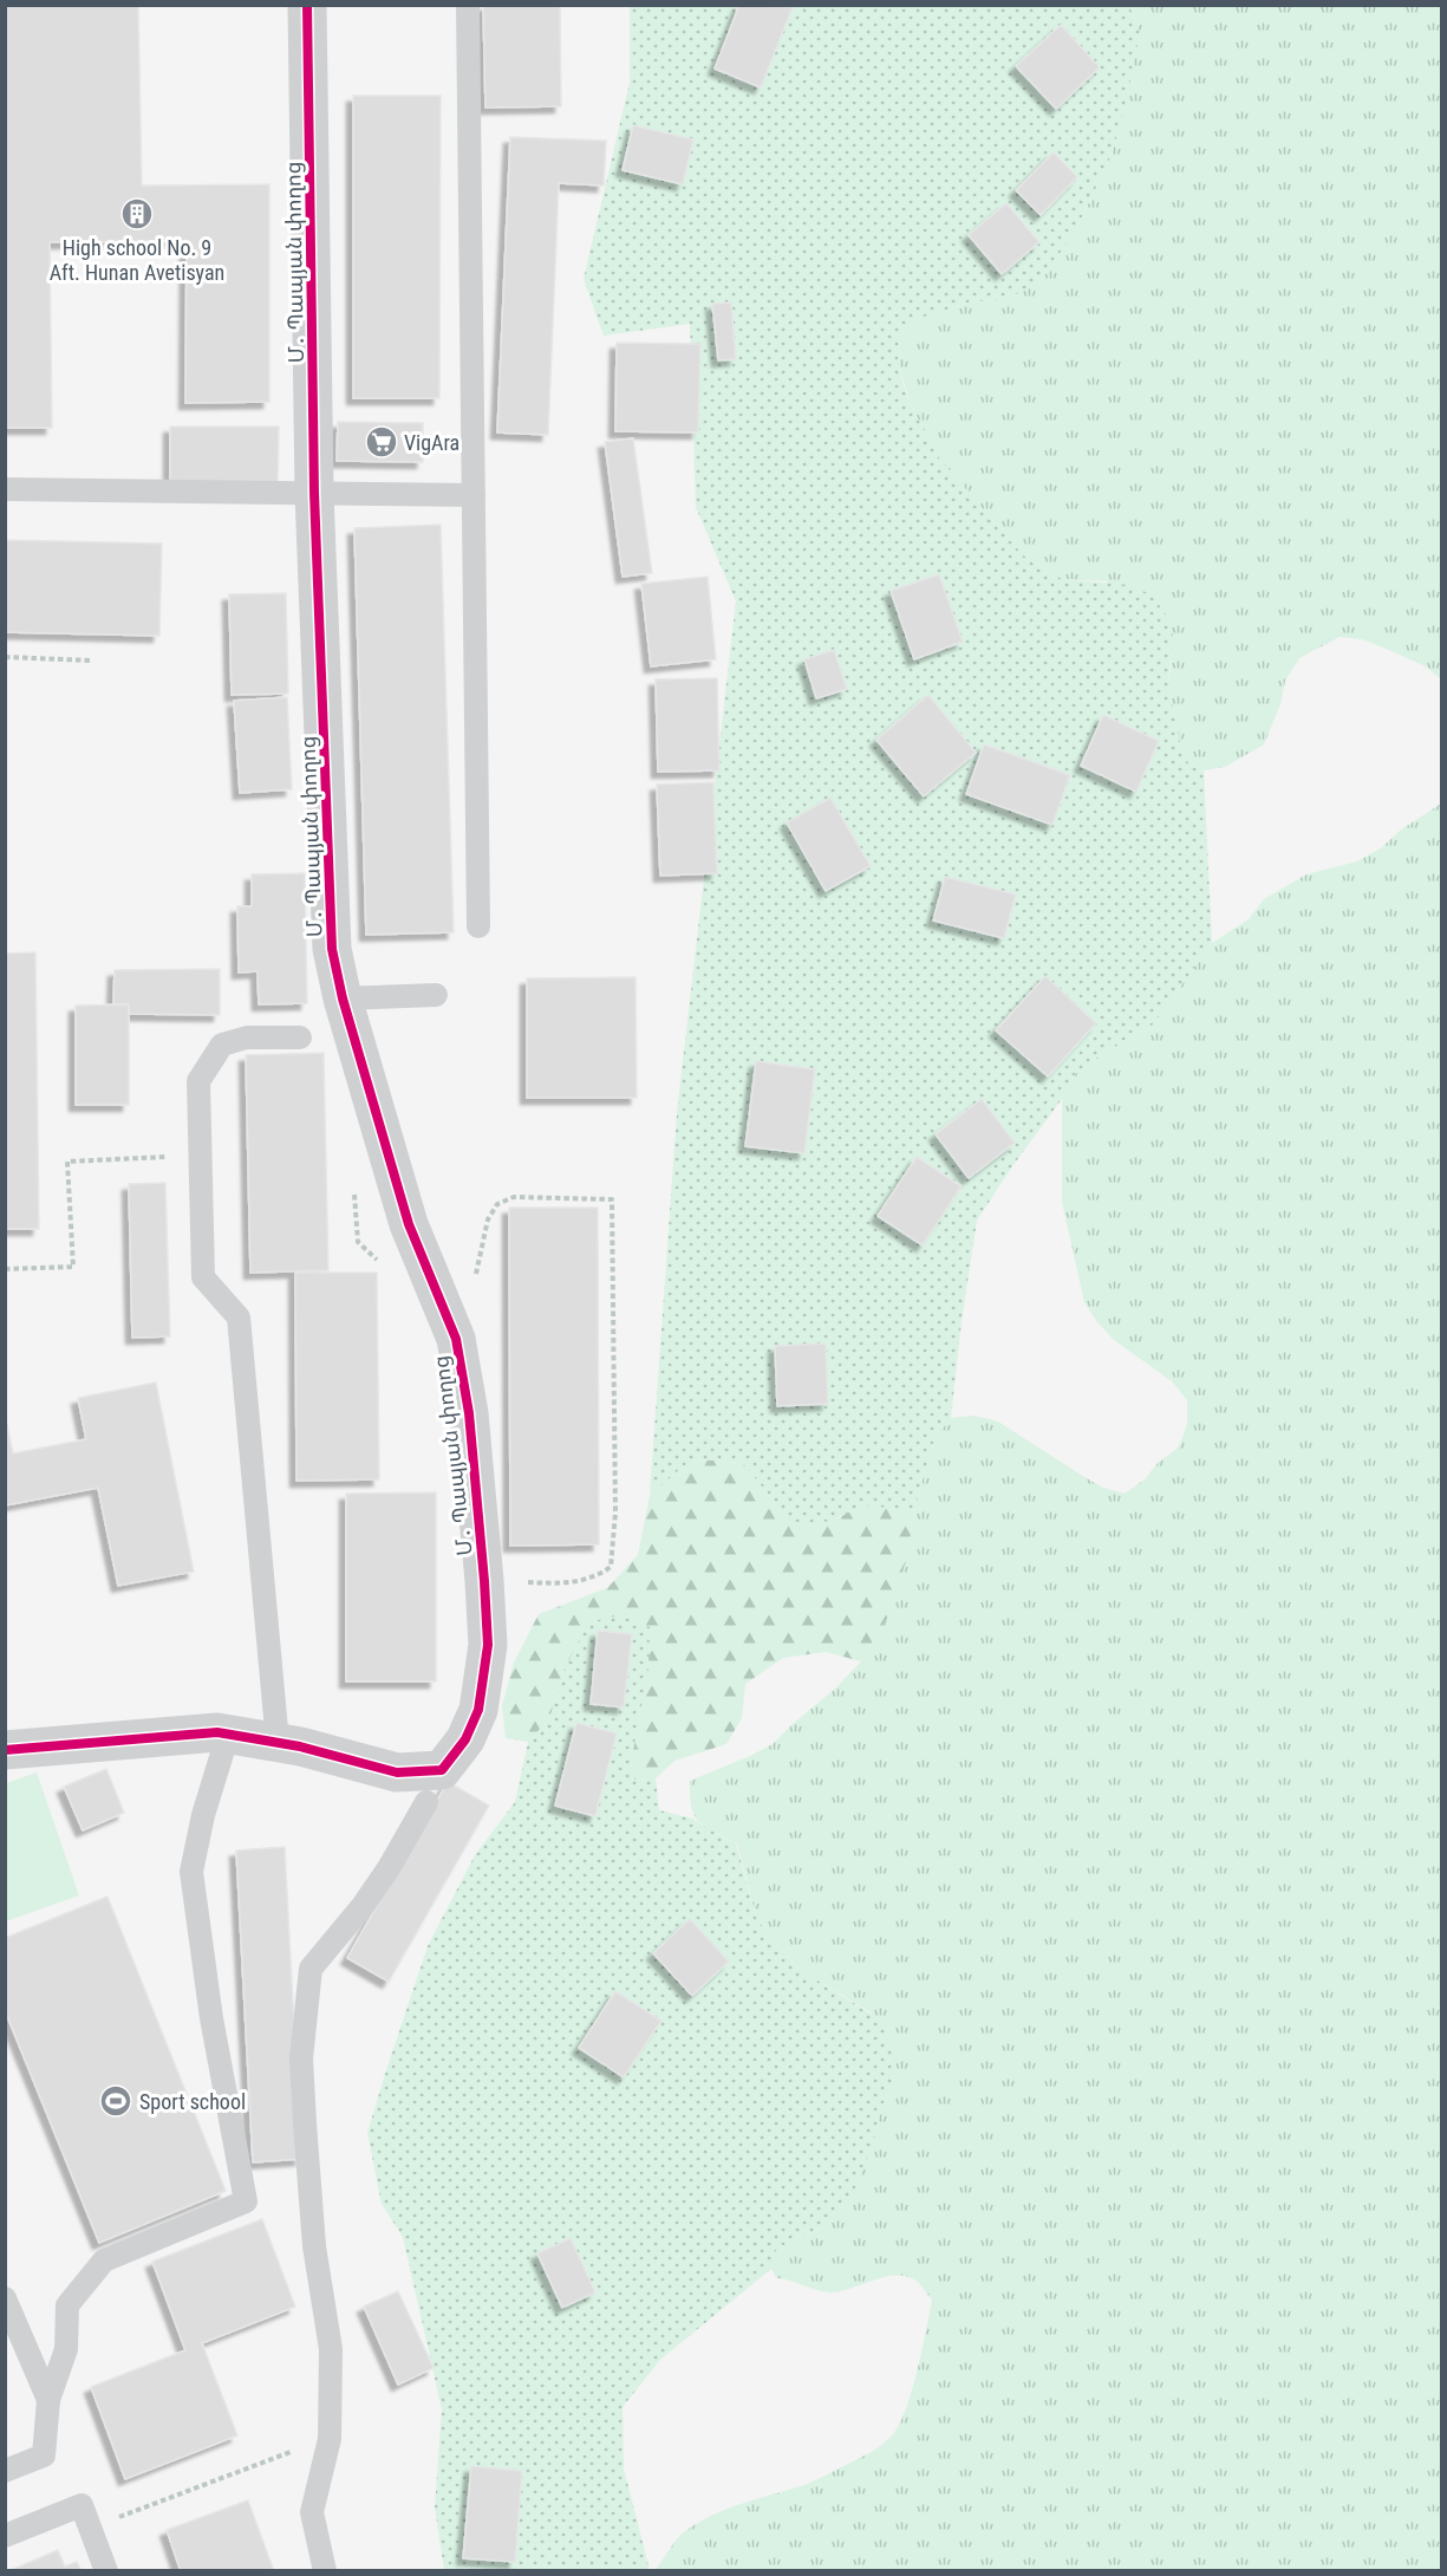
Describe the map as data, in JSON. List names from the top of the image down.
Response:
{
  "streets": {
    "street": ["Մ․ Պապյան փողոց"]
  },
  "places": {
    "building": ["High school No. 9 Aft. Hunan Avetisyan"],
    "supermarket": ["VigAra"],
    "sports": ["Sport school"]
  }
}
